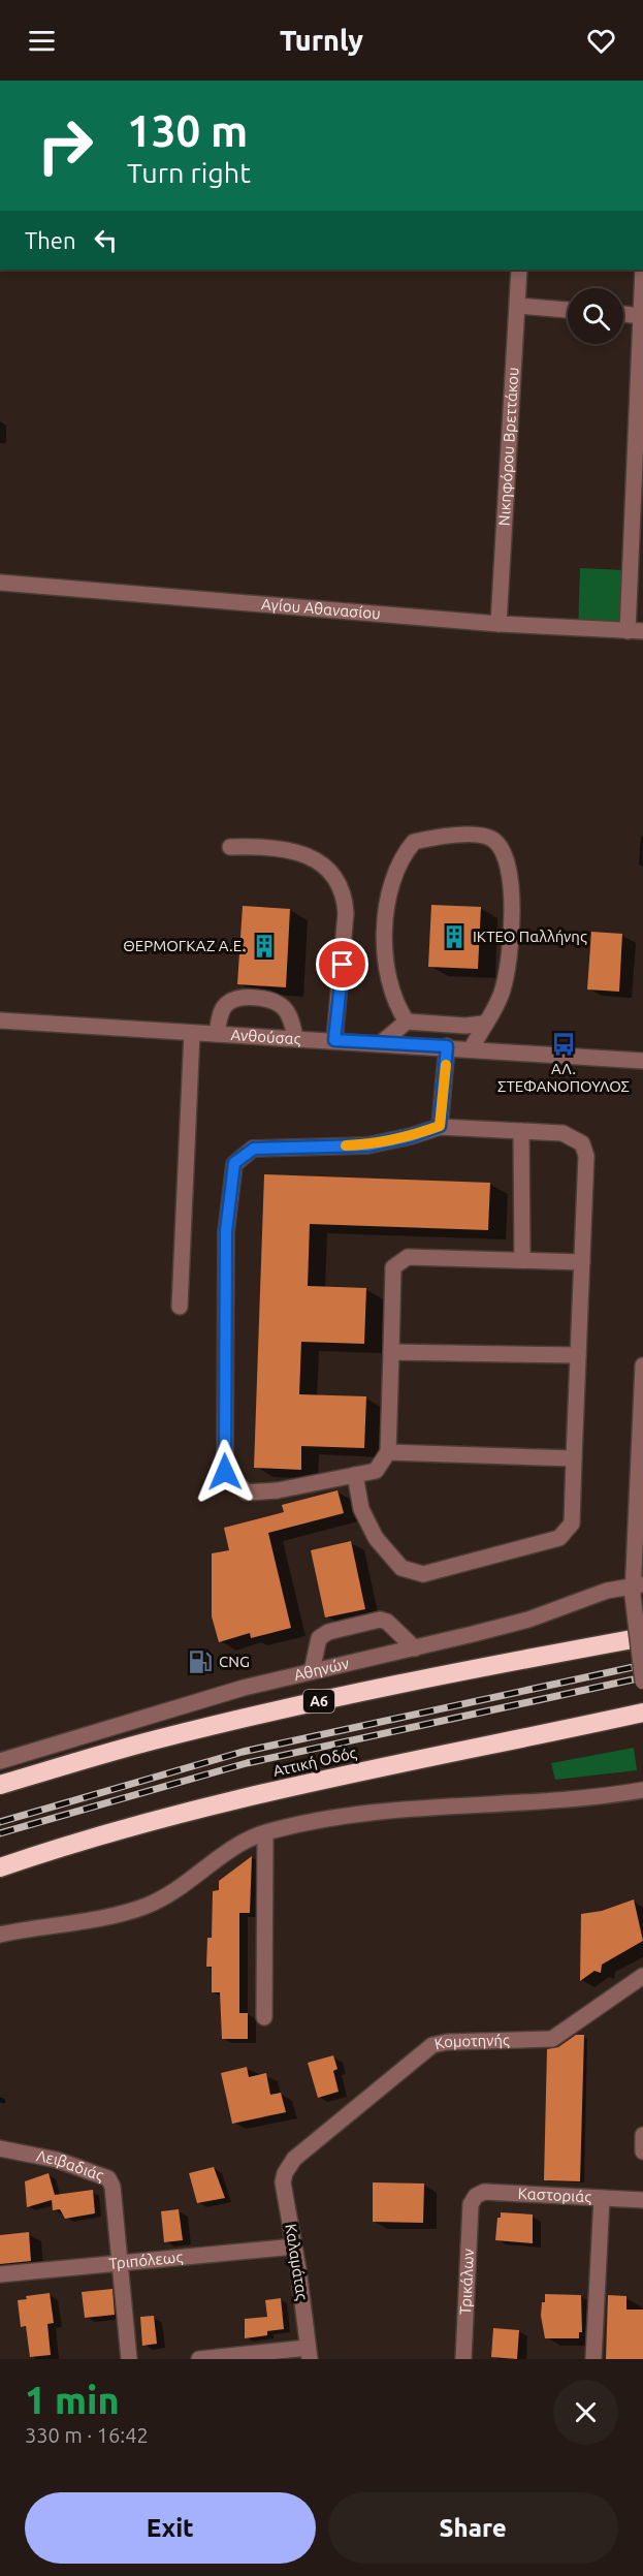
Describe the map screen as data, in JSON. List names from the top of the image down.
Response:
{
  "streets": {
    "highway": ["Α6", "Αττική Οδός"],
    "street": [
      "Νικηφόρου Βρεττάκου",
      "Αγίου Αθανασίου",
      "Ανθούσας",
      "Αθηνών",
      "Κομοτηνής",
      "Λειβαδιάς",
      "Καστοριάς",
      "Τριπόλεως",
      "Καλαμάτας",
      "Τρικάλων"
    ]
  },
  "crossings": [
    ["Νικηφόρου Βρεττάκου", "Αγίου Αθανασίου"],
    ["Κομοτηνής", "Καλαμάτας"],
    ["Λειβαδιάς", "Τριπόλεως"],
    ["Καστοριάς", "Τρικάλων"],
    ["Τριπόλεως", "Καλαμάτας"]
  ],
  "places": {
    "building": ["ΙΚΤΕΟ Παλλήνης", "ΘΕΡΜΟΓΚΑΖ Α.Ε."],
    "bus stop": ["ΑΛ. ΣΤΕΦΑΝΟΠΟΥΛΟΣ"],
    "fuel station": ["CNG"]
  },
  "page": {
    "header": "Turnly",
    "turn": ["130 m", "Turn right"],
    "then": "Then",
    "heading": ["1 min", "330 m · 16:42"],
    "buttons": ["Exit", "Share"]
  }
}
